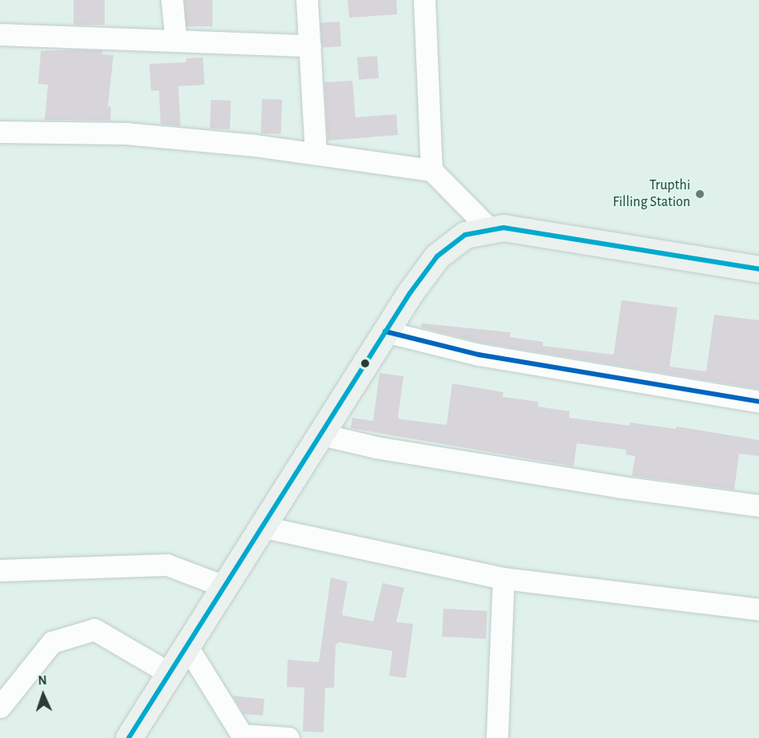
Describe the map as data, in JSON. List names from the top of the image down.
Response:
{
  "places": ["Trupthi Filling Station"],
  "north": "top"
}
